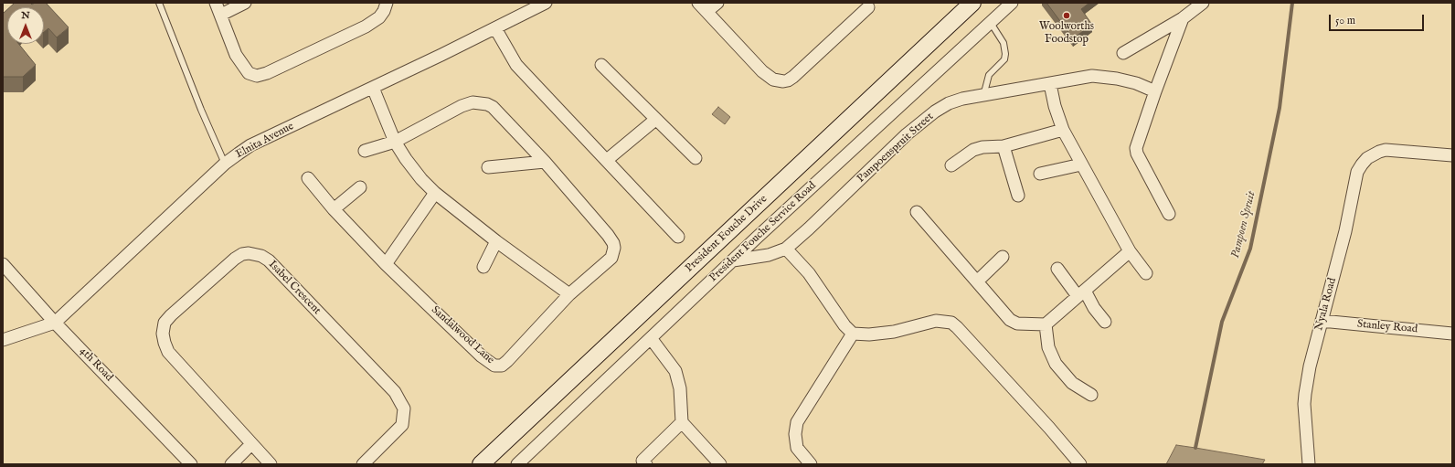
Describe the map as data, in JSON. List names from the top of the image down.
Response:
{
  "streets": {
    "street": [
      "Elnita Avenue",
      "Pampoenspruit Street",
      "President Fouche Service Road",
      "President Fouche Drive",
      "Isabel Crescent",
      "Nyala Road",
      "Stanley Road",
      "Sandalwood Lane",
      "4th Road"
    ]
  },
  "crossings": [
    ["Elnita Avenue", "4th Road"],
    ["Pampoenspruit Street", "President Fouche Service Road"],
    ["Nyala Road", "Stanley Road"]
  ],
  "water": ["Pampoen Spruit"],
  "places": ["Woolworths Foodstop"],
  "scale_bar": "50 m",
  "north": "top"
}
